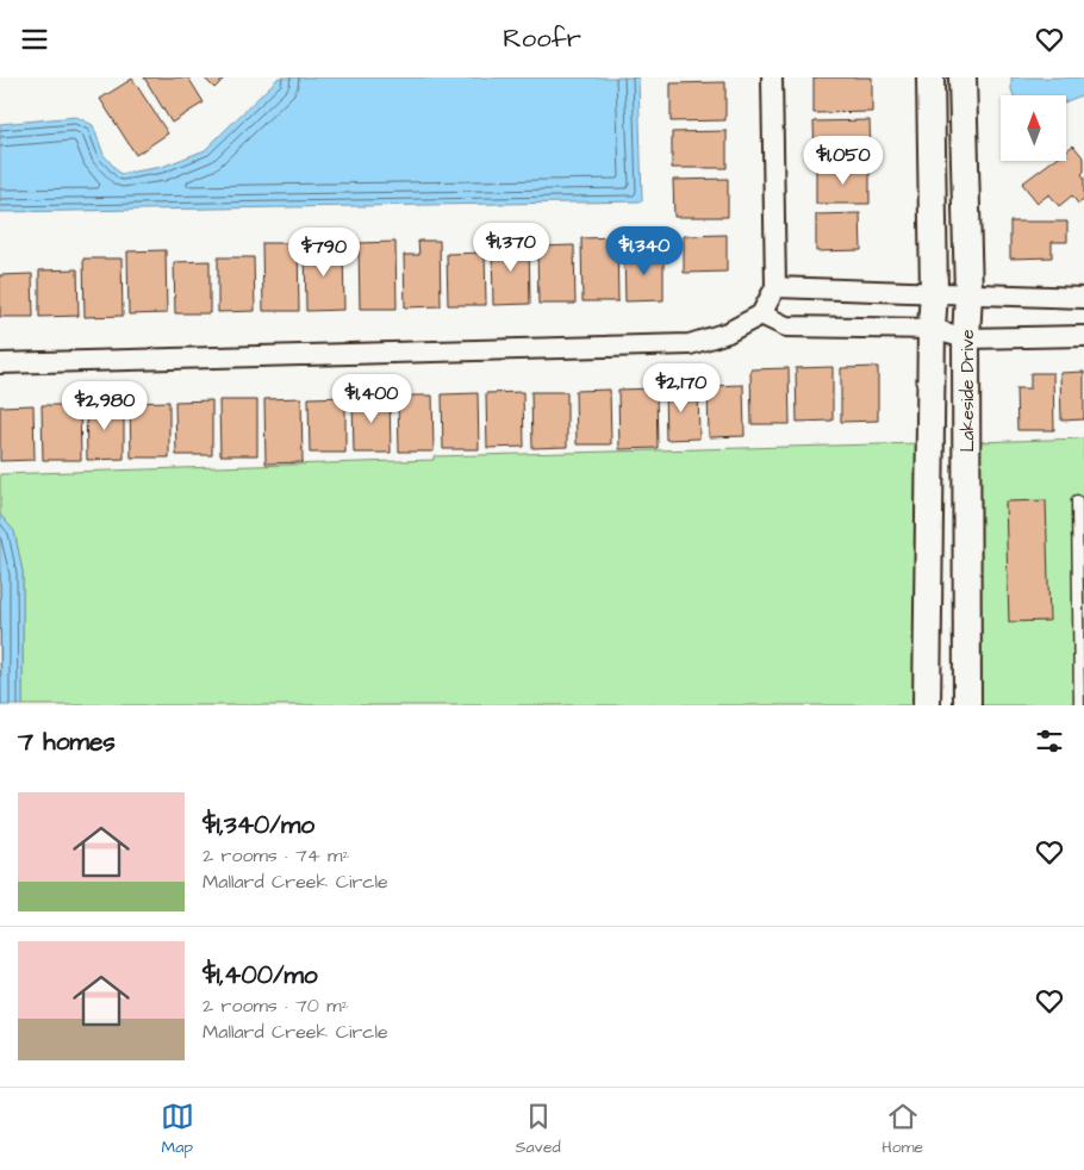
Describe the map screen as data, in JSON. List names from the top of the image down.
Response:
{
  "streets": {
    "street": ["Lakeside Drive"]
  },
  "north": "top",
  "page": {
    "header": "Roofr",
    "price": [
      "$1,050",
      "$1,370",
      "$1,340",
      "$790",
      "$2,170",
      "$1,400",
      "$2,980"
    ],
    "heading": "7 homes",
    "list": [
      {
        "name": "$1,340/mo",
        "note": "2 rooms · 74 m² · Mallard Creek Circle"
      },
      {
        "name": "$1,400/mo",
        "note": "2 rooms · 70 m² · Mallard Creek Circle"
      }
    ],
    "tabs": ["Map", "Saved", "Home"]
  }
}
